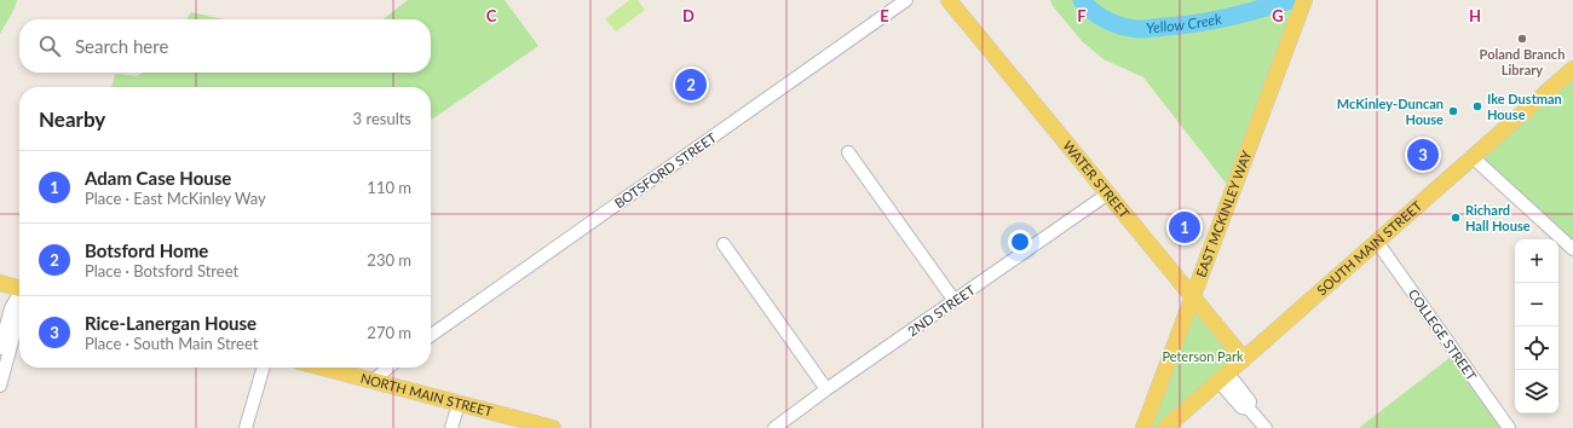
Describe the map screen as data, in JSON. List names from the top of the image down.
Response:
{
  "streets": {
    "main road": [
      "WATER STREET",
      "EAST MCKINLEY WAY",
      "SOUTH MAIN STREET",
      "NORTH MAIN STREET"
    ],
    "street": ["BOTSFORD STREET", "2ND STREET", "COLLEGE STREET"]
  },
  "crossings": [
    ["WATER STREET", "EAST MCKINLEY WAY"],
    ["WATER STREET", "SOUTH MAIN STREET"],
    ["WATER STREET", "2ND STREET"],
    ["SOUTH MAIN STREET", "COLLEGE STREET"]
  ],
  "water": ["Yellow Creek"],
  "parks": ["Peterson Park"],
  "places": [
    "Poland Branch Library",
    "Ike Dustman House",
    "McKinley-Duncan House",
    "Richard Hall House"
  ],
  "page": {
    "search": "Search here",
    "pins": ["2", "3", "1"],
    "heading": ["Nearby", "3 results"],
    "list": [
      {
        "mark": "1",
        "name": "Adam Case House",
        "note": "Place · East McKinley Way",
        "value": "110 m"
      },
      {
        "mark": "2",
        "name": "Botsford Home",
        "note": "Place · Botsford Street",
        "value": "230 m"
      },
      {
        "mark": "3",
        "name": "Rice-Lanergan House",
        "note": "Place · South Main Street",
        "value": "270 m"
      }
    ],
    "map_buttons": ["+", "−"]
  },
  "grid": {
    "columns": [
      "C",
      "D",
      "E",
      "F",
      "G",
      "H"
    ]
  }
}
